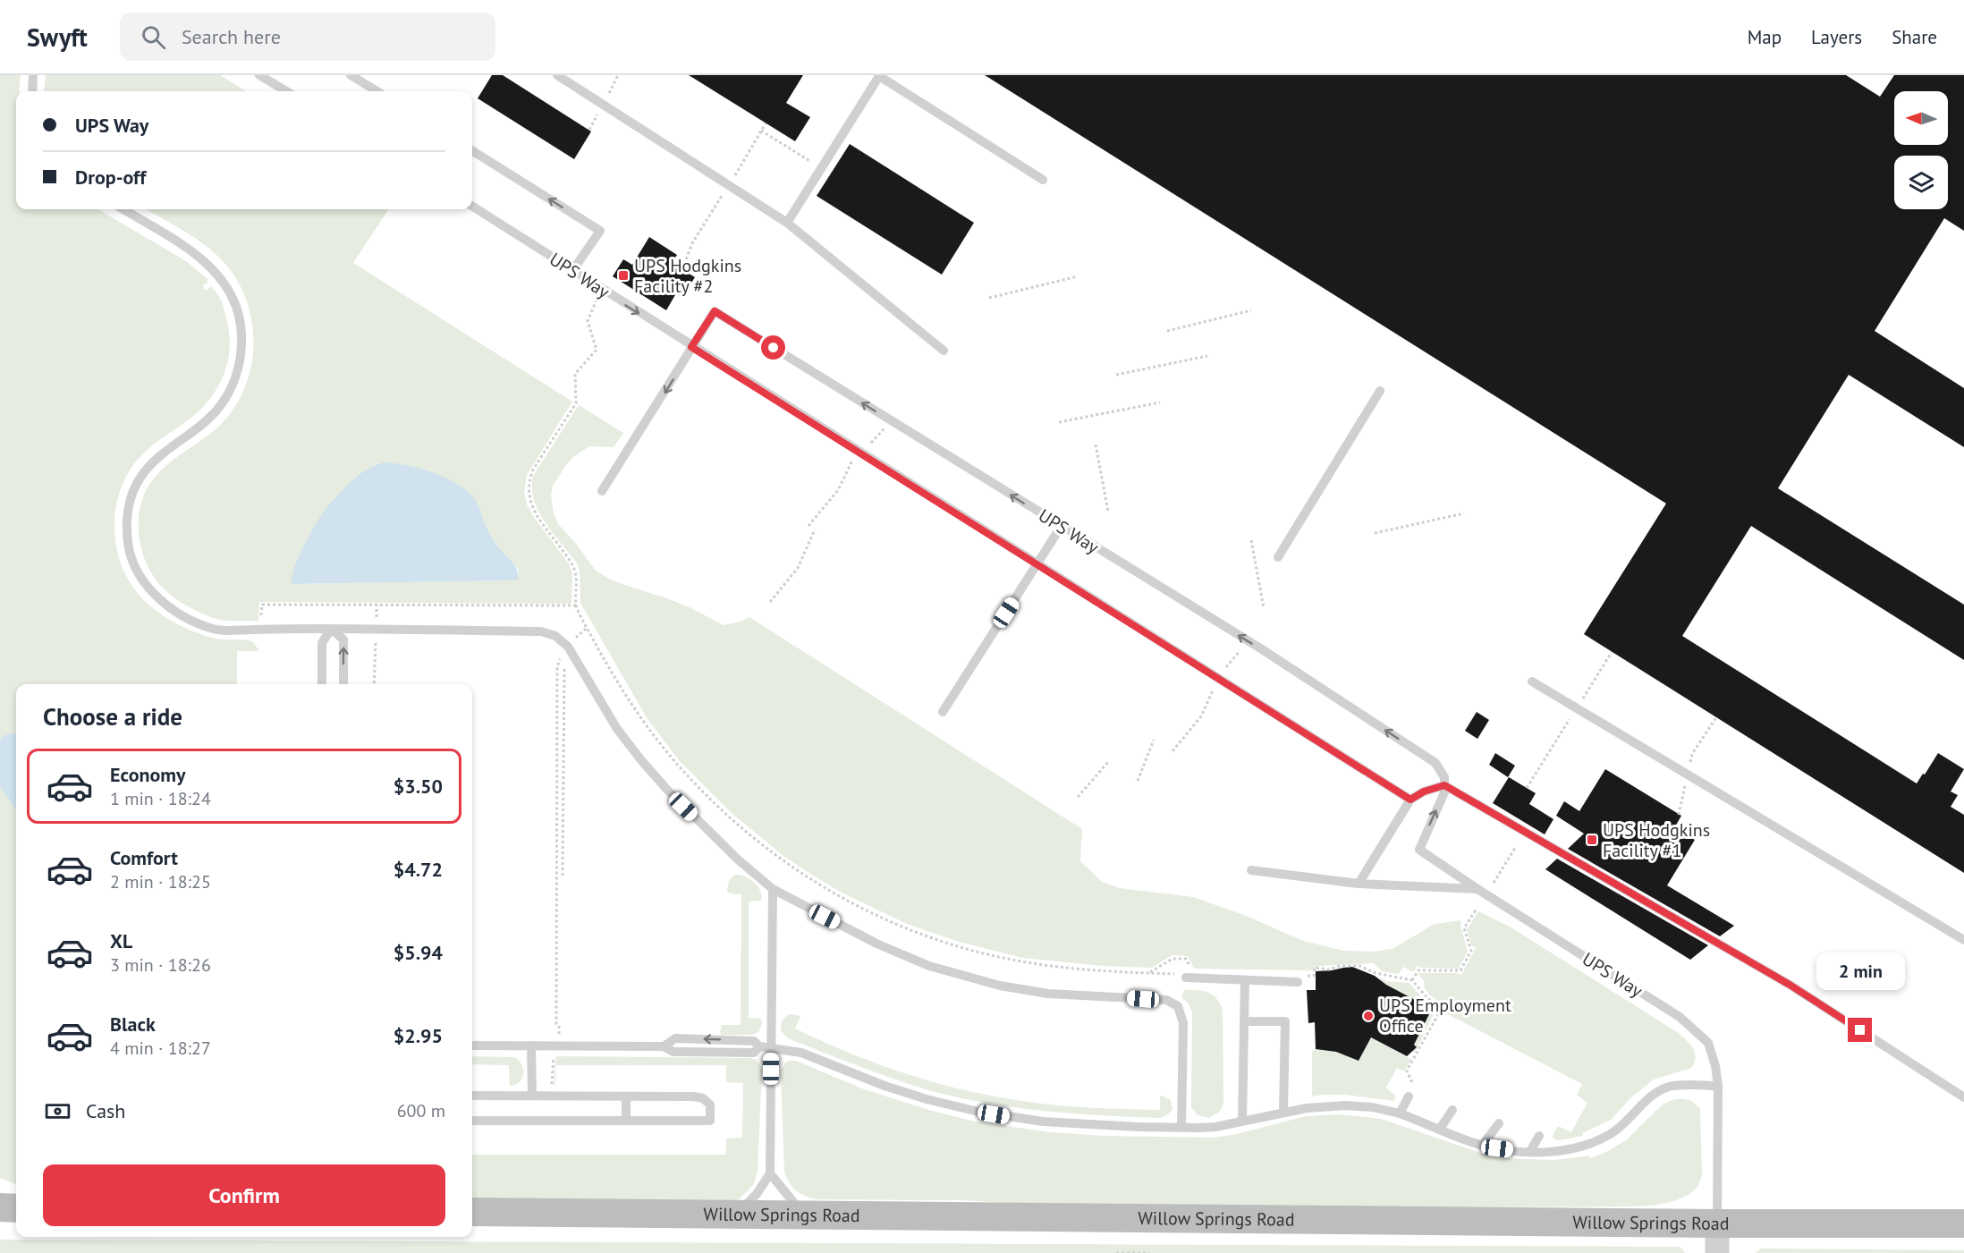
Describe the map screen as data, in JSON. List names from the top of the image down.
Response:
{
  "streets": {
    "main road": ["Willow Springs Road"],
    "lane": ["UPS Way"]
  },
  "crossings": [
    ["UPS Way", "Willow Springs Road"]
  ],
  "places": {
    "transit": ["UPS Hodgkins Facility #2", "UPS Hodgkins Facility #1"],
    "other": ["UPS Employment Office"]
  },
  "north": "left",
  "page": {
    "header": "Swyft",
    "search": "Search here",
    "nav": ["Map", "Layers", "Share"],
    "banner": ["UPS Way", "Drop-off"],
    "heading": "Choose a ride",
    "list": [
      {
        "name": "Economy",
        "note": "1 min · 18:24",
        "value": "$3.50"
      },
      {
        "name": "Comfort",
        "note": "2 min · 18:25",
        "value": "$4.72"
      },
      {
        "name": "XL",
        "note": "3 min · 18:26",
        "value": "$5.94"
      },
      {
        "name": "Black",
        "note": "4 min · 18:27",
        "value": "$2.95"
      }
    ],
    "bubble": "2 min",
    "pay": ["Cash", "600 m"],
    "buttons": "Confirm"
  }
}
